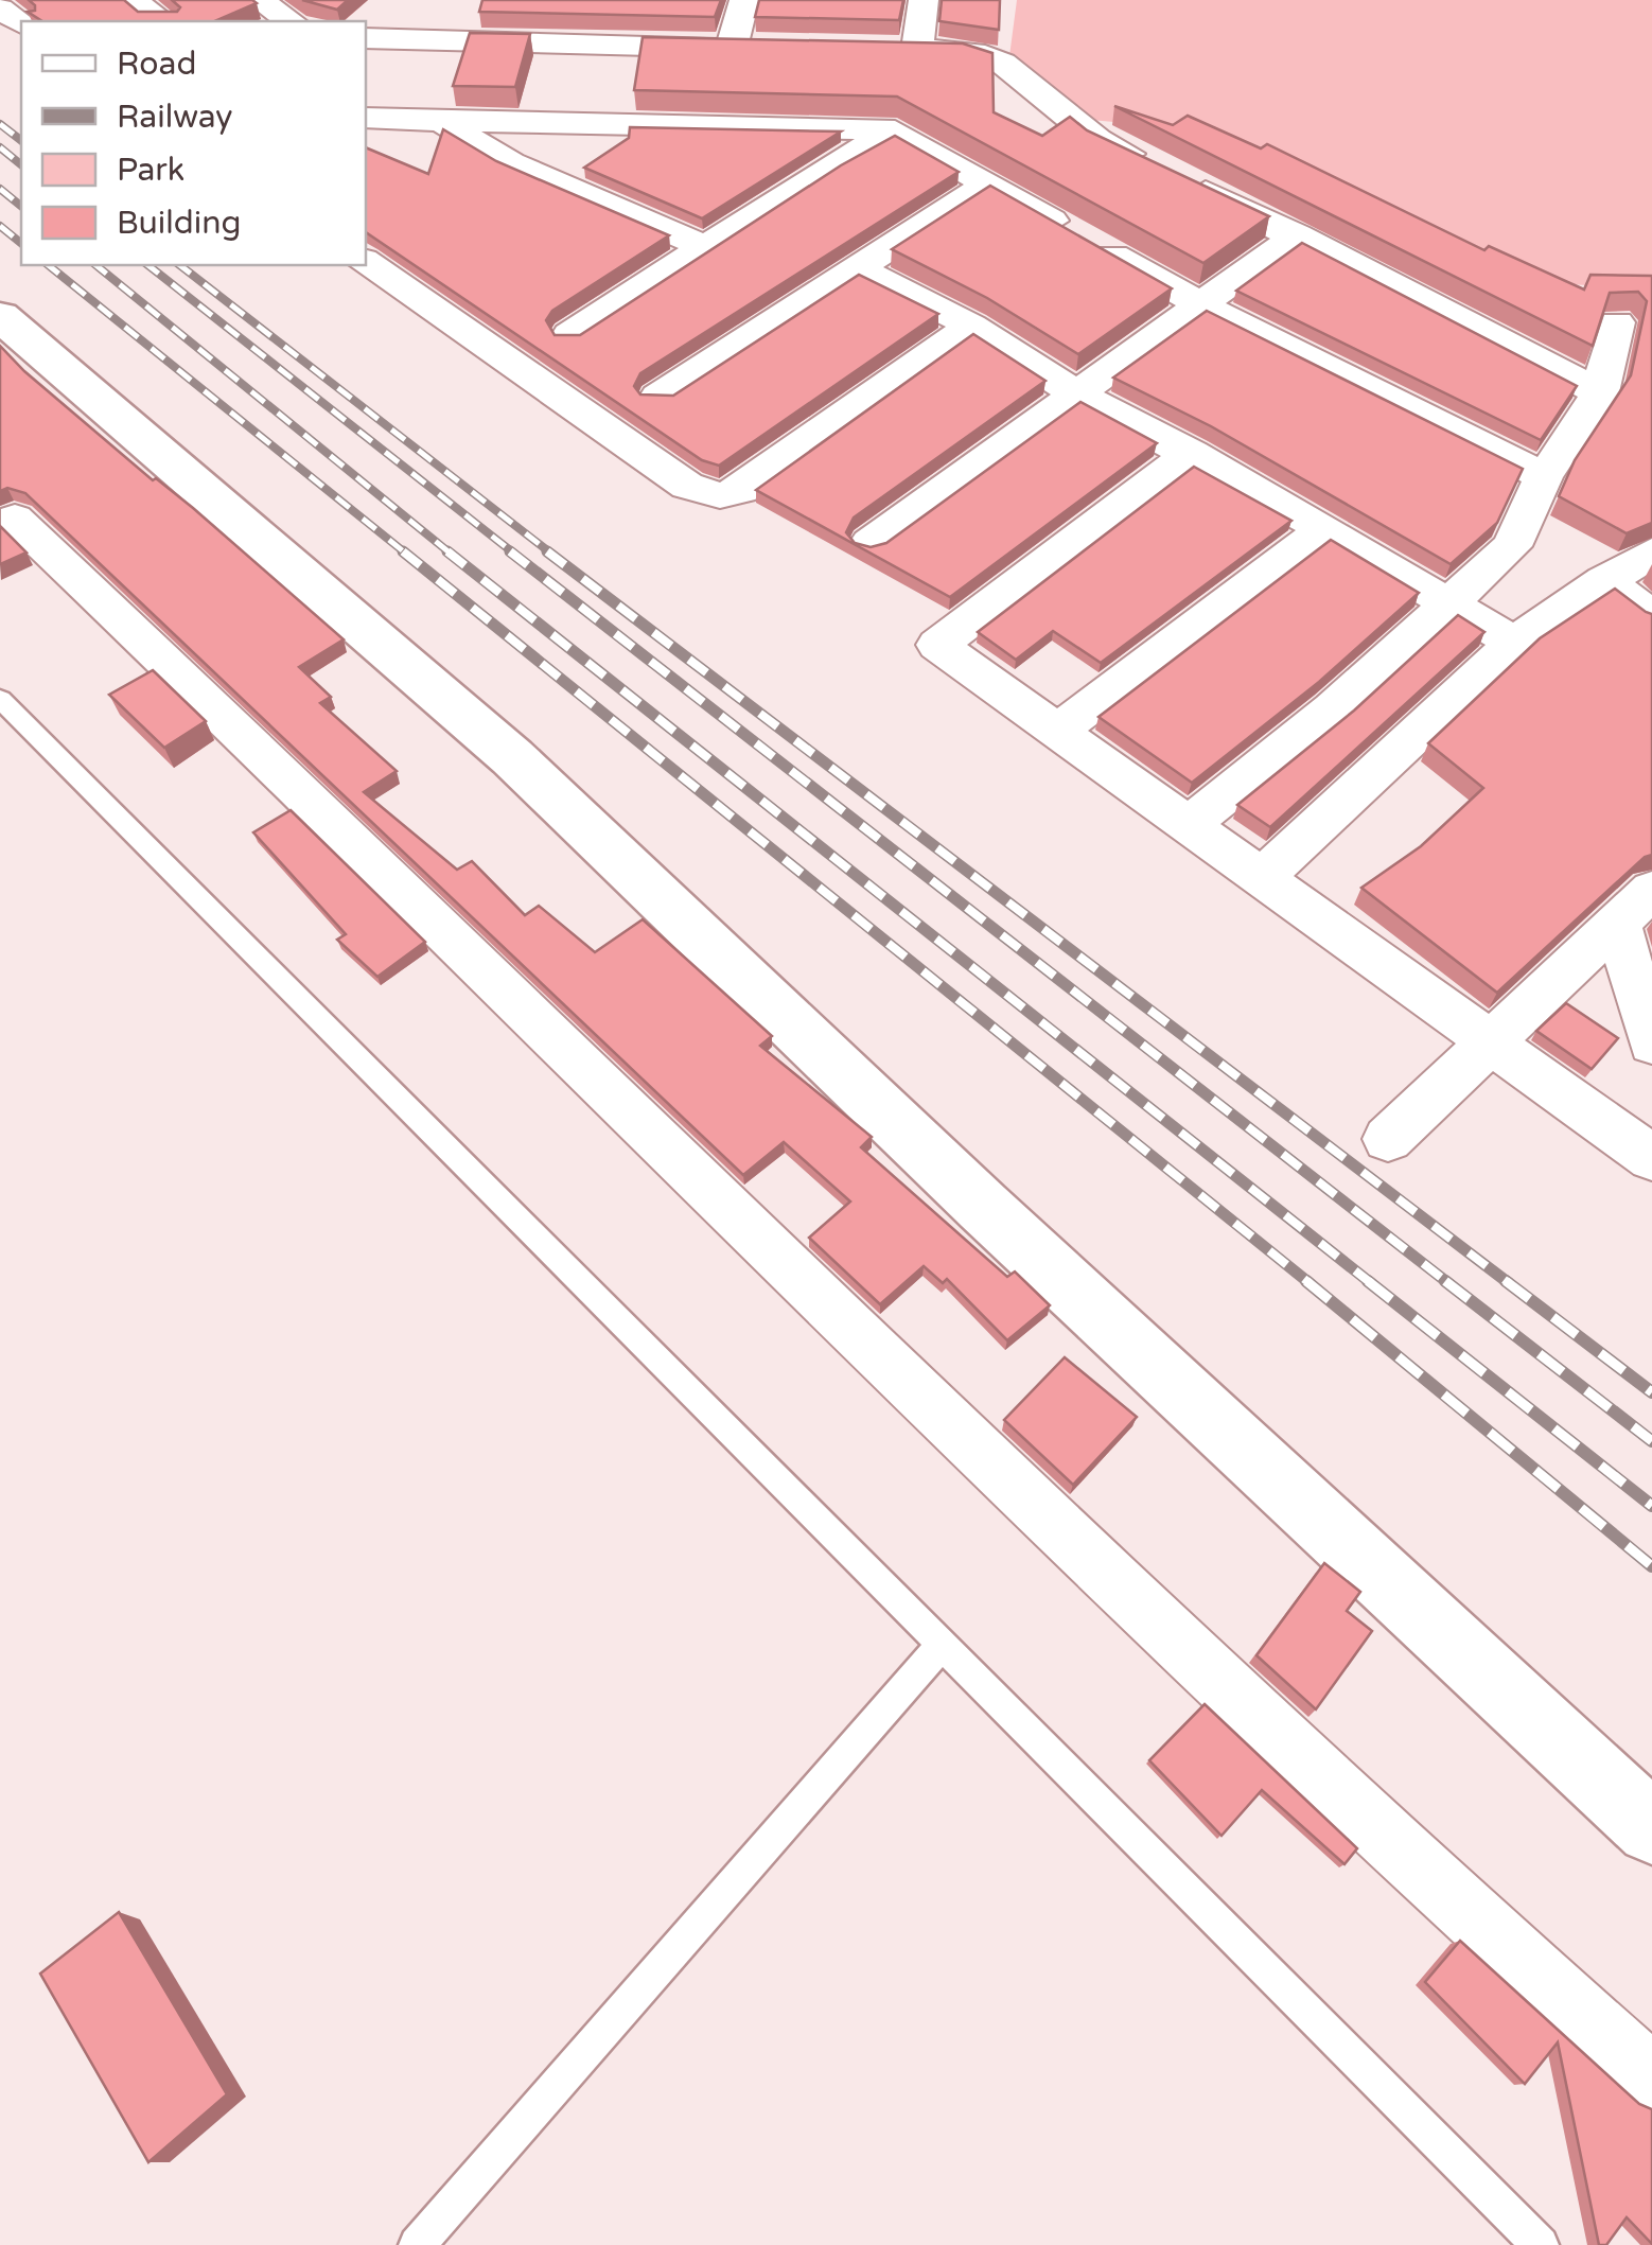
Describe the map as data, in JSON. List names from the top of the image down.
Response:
{
  "legend": [
    "Road",
    "Railway",
    "Park",
    "Building"
  ]
}
